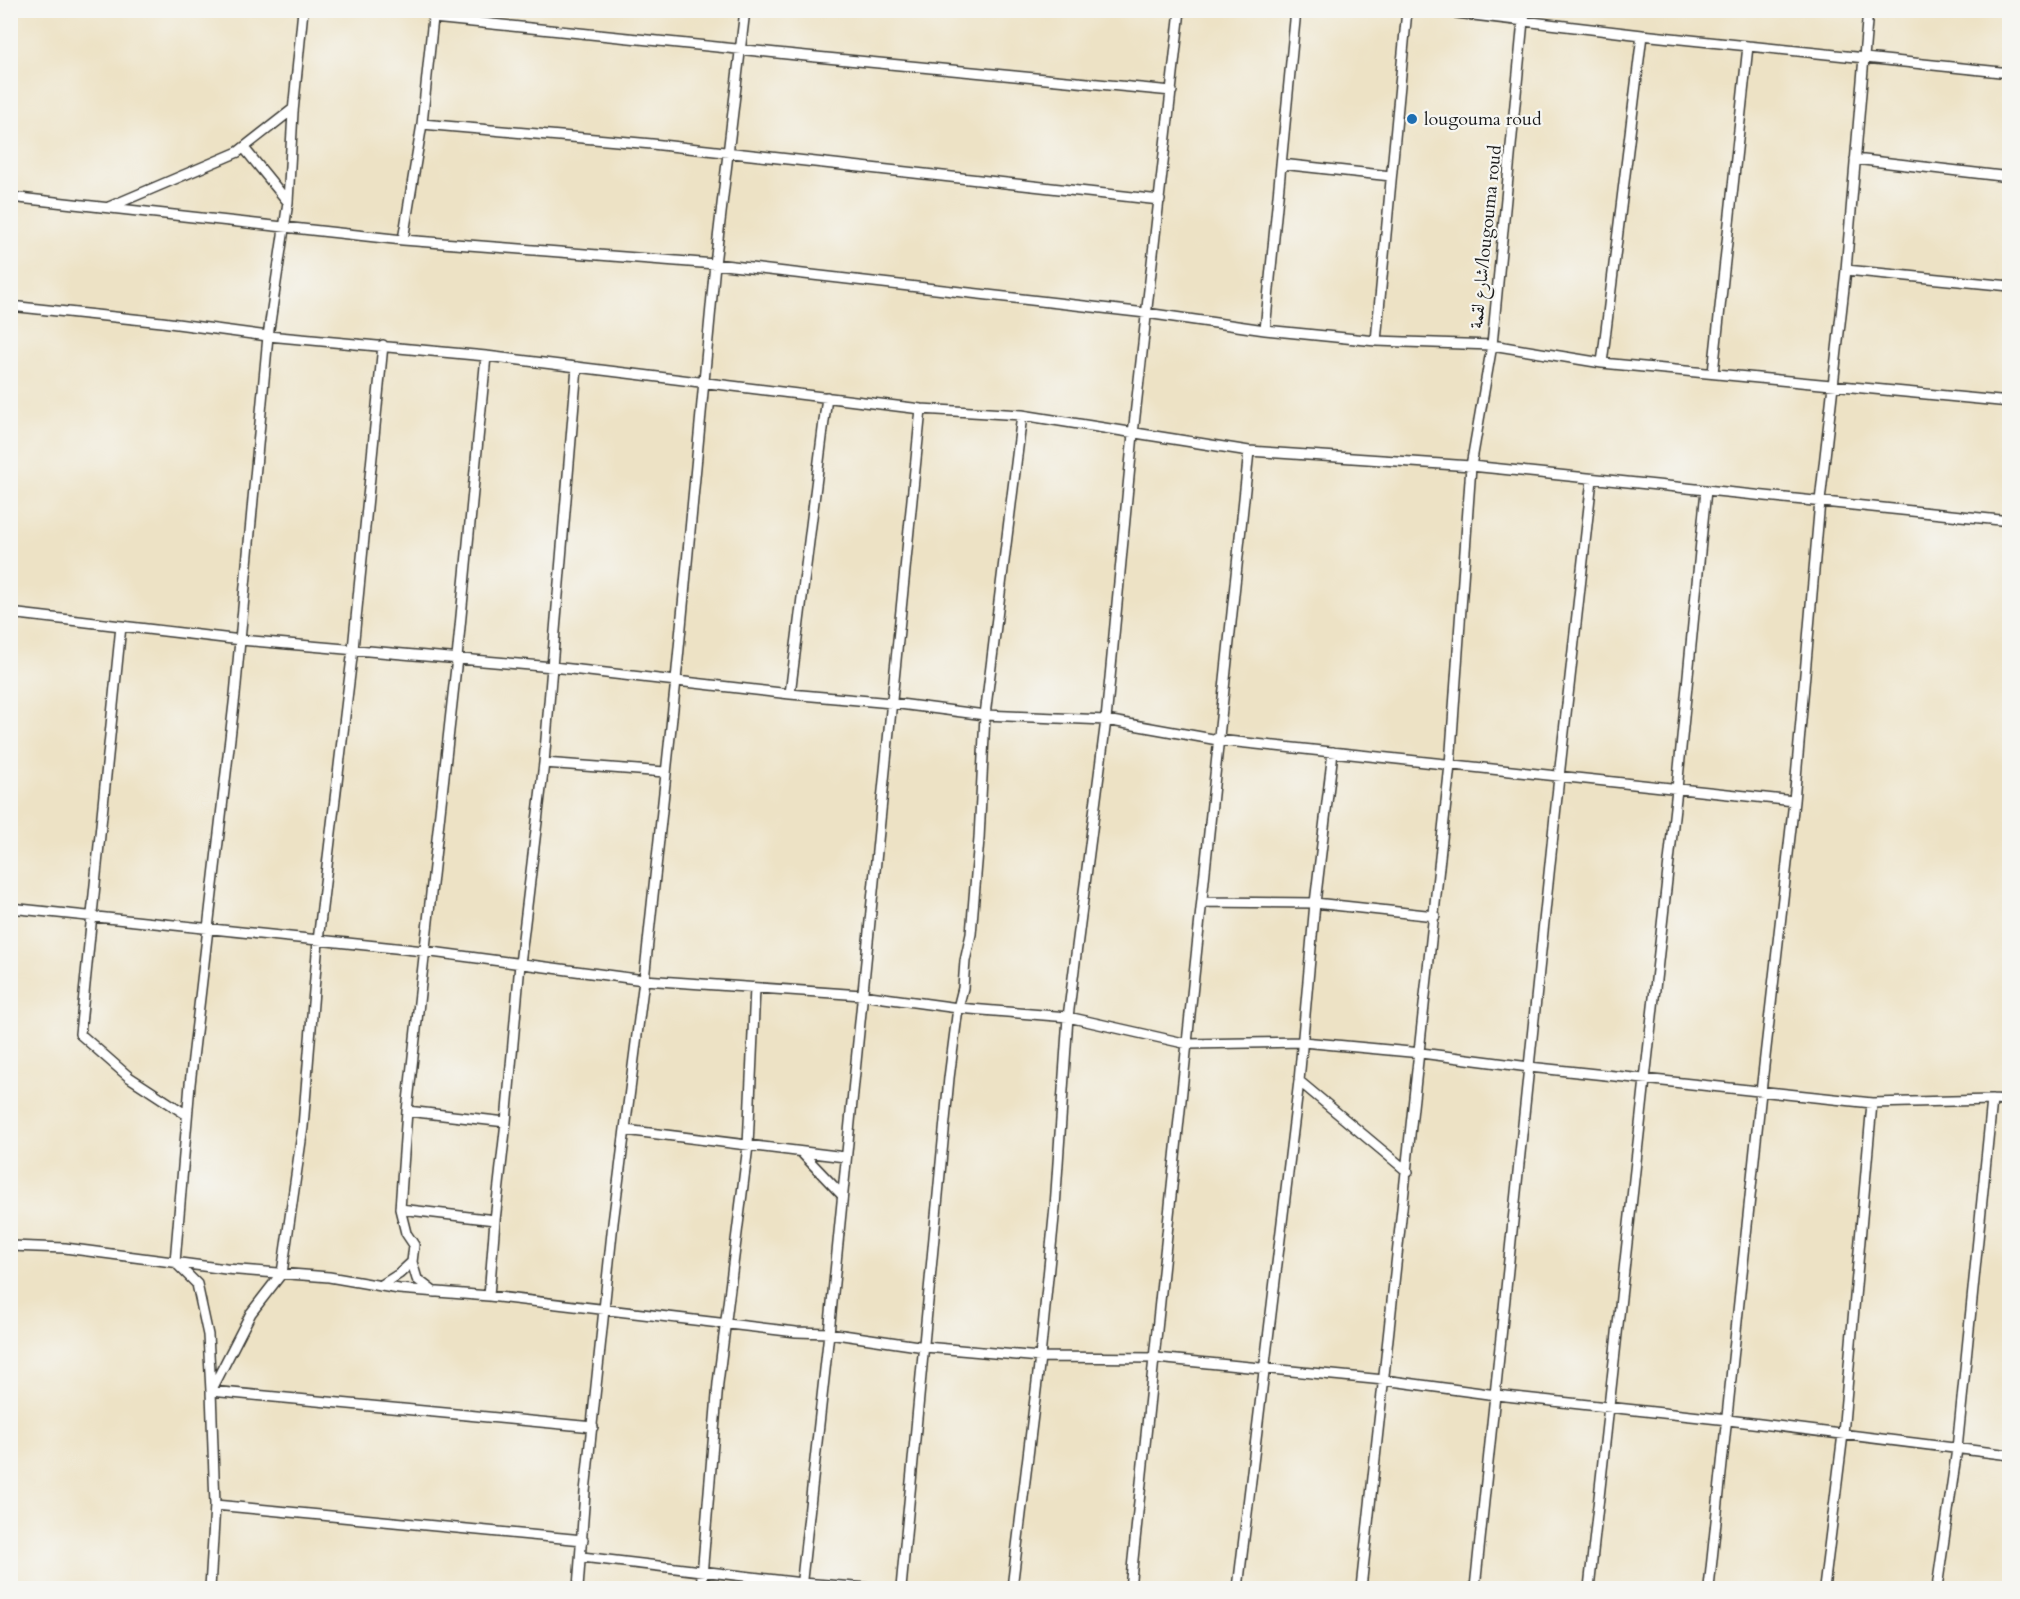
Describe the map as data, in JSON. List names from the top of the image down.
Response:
{
  "streets": {
    "street": ["شارع لقمة/lougouma roud"]
  },
  "places": ["lougouma roud"]
}
